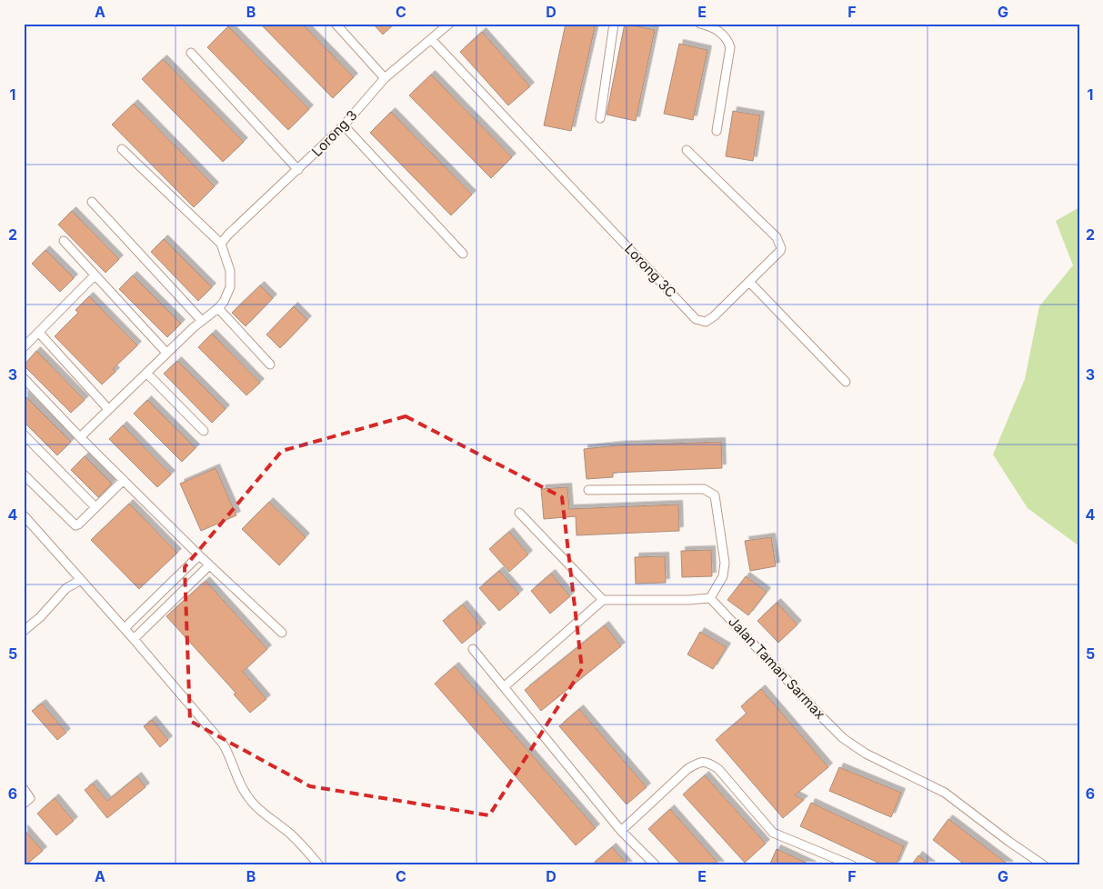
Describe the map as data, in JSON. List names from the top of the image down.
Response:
{
  "streets": {
    "street": ["Lorong 3", "Lorong 3C", "Jalan Taman Sarmax"]
  },
  "crossings": [
    ["Lorong 3", "Lorong 3C"]
  ],
  "grid": {
    "columns": [
      "A",
      "B",
      "C",
      "D",
      "E",
      "F",
      "G"
    ],
    "rows": [
      "1",
      "2",
      "3",
      "4",
      "5",
      "6"
    ]
  }
}
